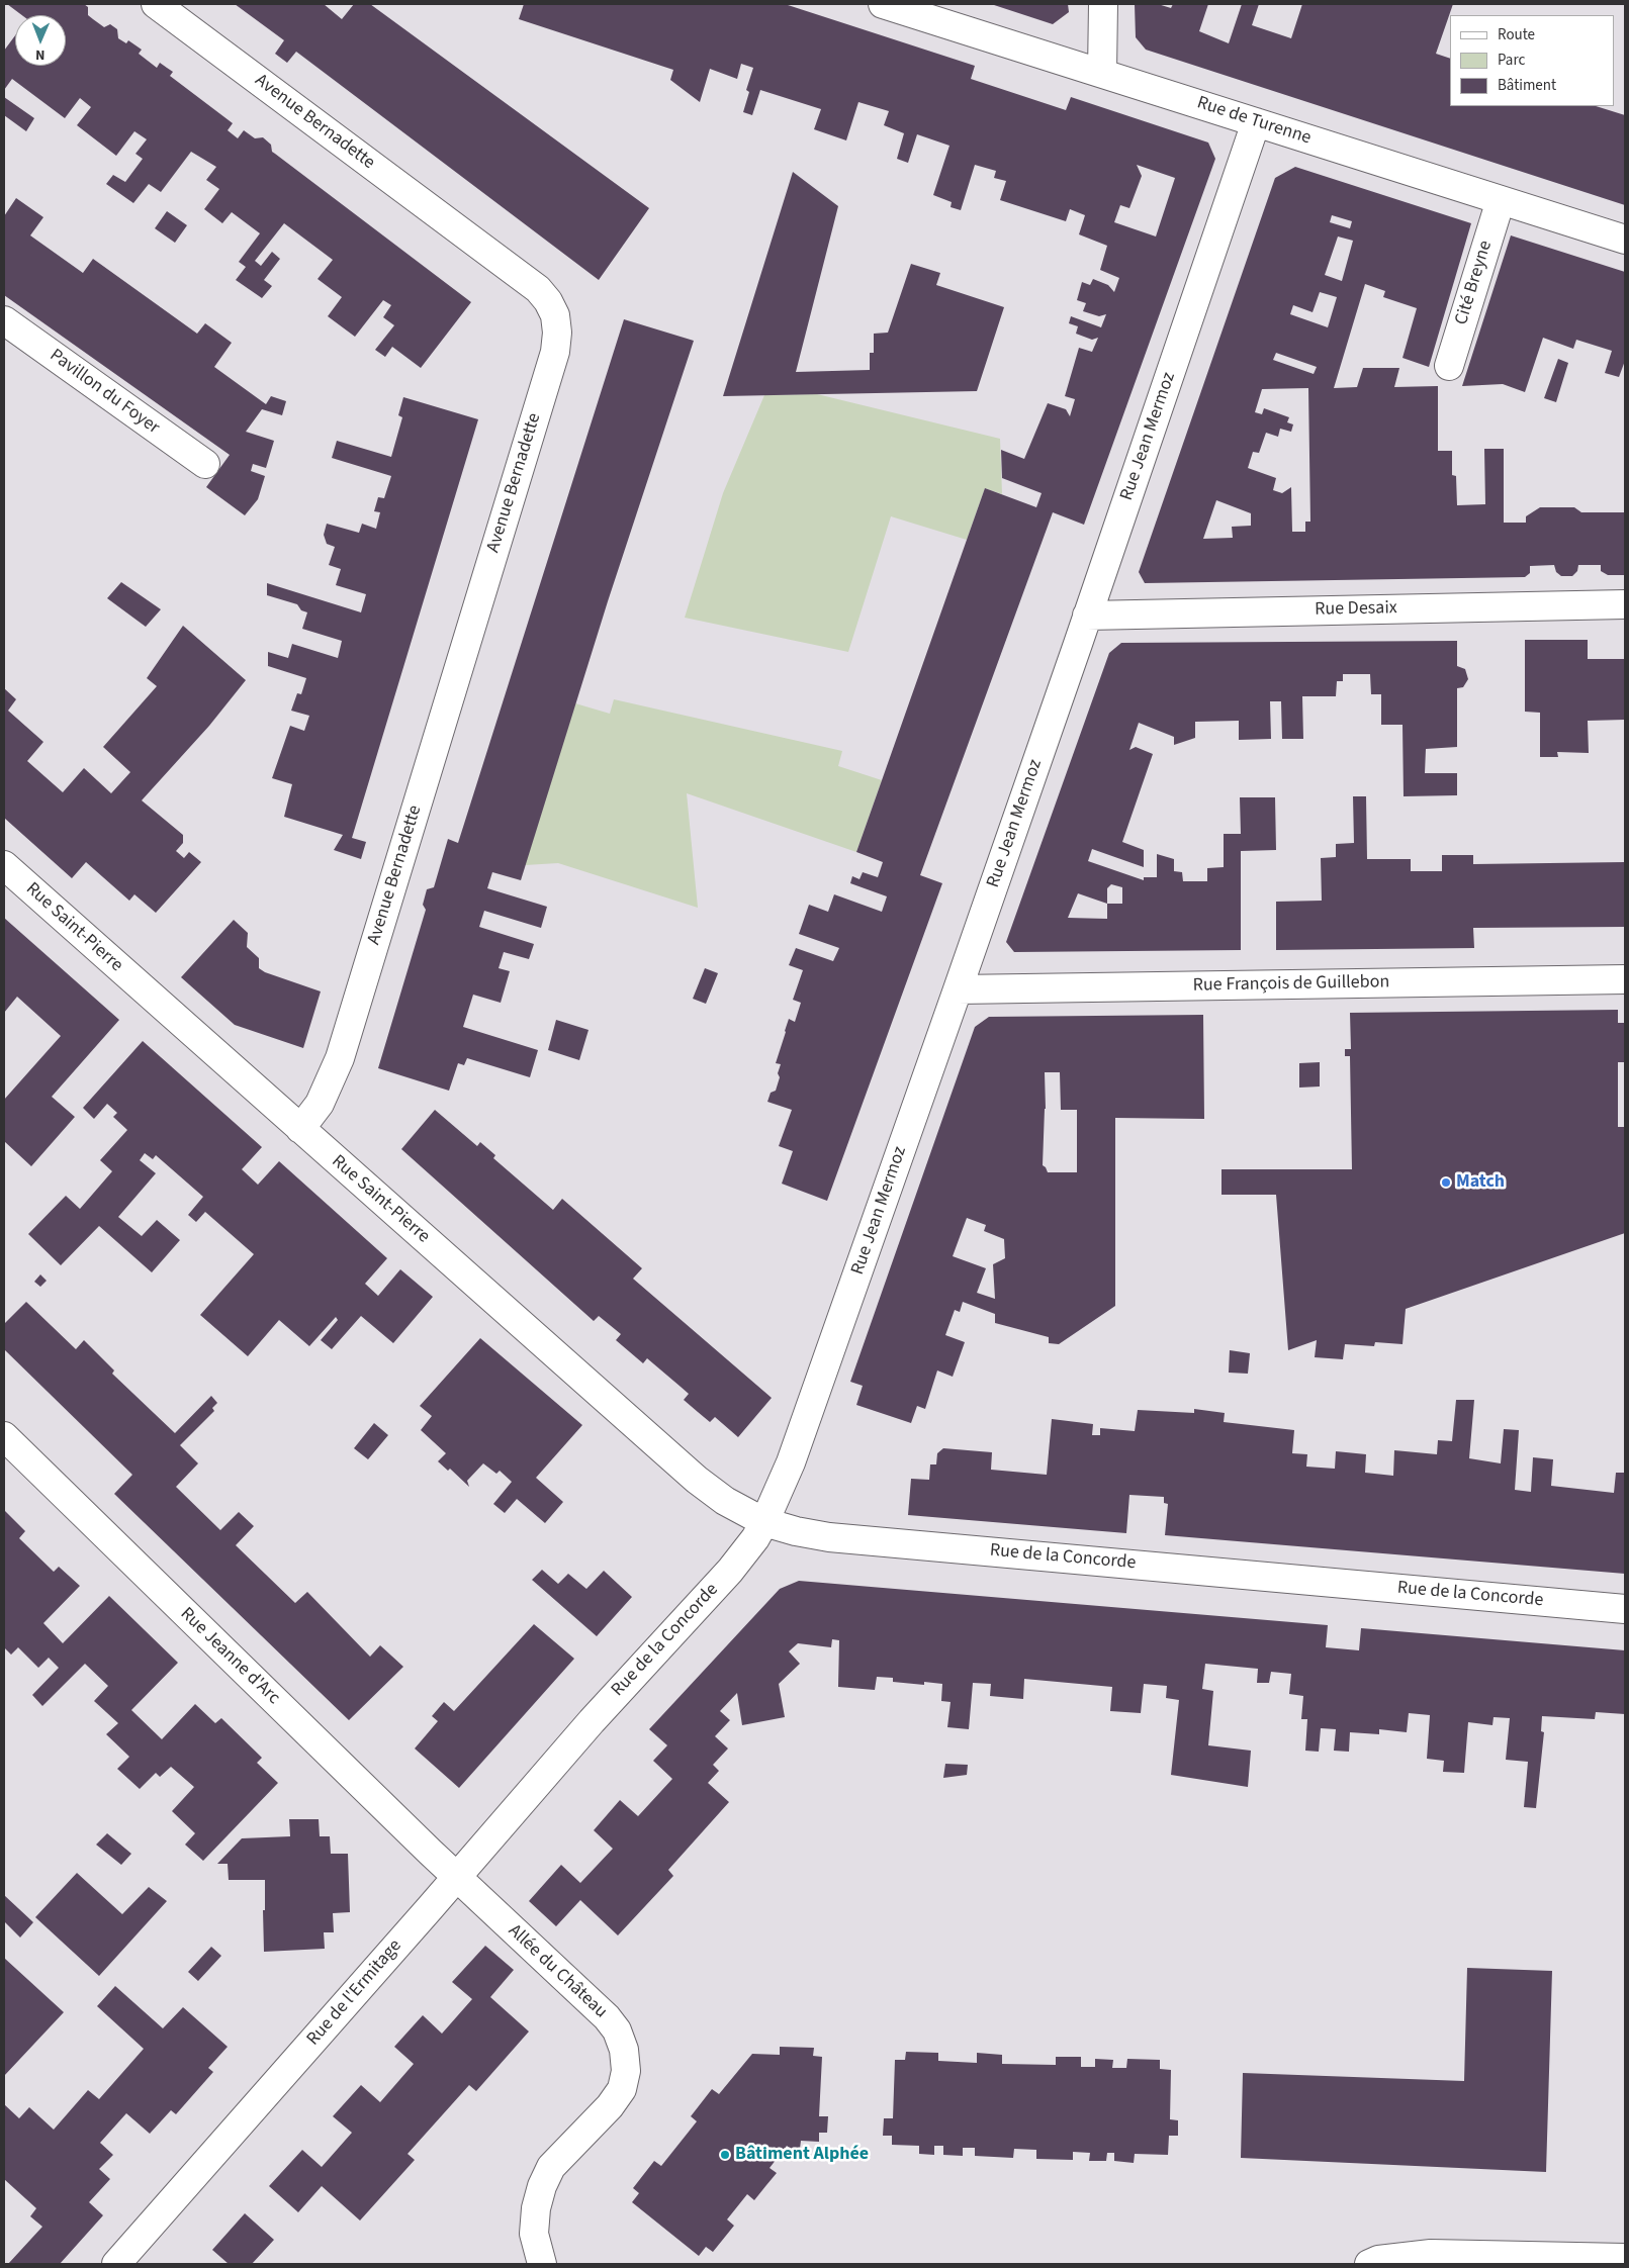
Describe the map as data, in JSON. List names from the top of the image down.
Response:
{
  "streets": {
    "street": [
      "Rue de Turenne",
      "Avenue Bernadette",
      "Cité Breyne",
      "Pavillon du Foyer",
      "Rue Jean Mermoz",
      "Rue Desaix",
      "Rue Saint-Pierre",
      "Rue François de Guillebon",
      "Rue de la Concorde",
      "Rue Jeanne d'Arc",
      "Allée du Château",
      "Rue de l'Ermitage"
    ]
  },
  "crossings": [
    ["Rue de Turenne", "Cité Breyne"],
    ["Rue de Turenne", "Rue Jean Mermoz"],
    ["Avenue Bernadette", "Rue Saint-Pierre"],
    ["Rue Jean Mermoz", "Rue Desaix"],
    ["Rue Jean Mermoz", "Rue Saint-Pierre"],
    ["Rue Jean Mermoz", "Rue François de Guillebon"],
    ["Rue Jean Mermoz", "Rue de la Concorde"],
    ["Rue Saint-Pierre", "Rue de la Concorde"],
    ["Rue de la Concorde", "Rue de l'Ermitage"],
    ["Rue Jeanne d'Arc", "Allée du Château"],
    ["Rue Jeanne d'Arc", "Rue de l'Ermitage"],
    ["Allée du Château", "Rue de l'Ermitage"]
  ],
  "places": ["Match", "Bâtiment Alphée"],
  "legend": ["Route", "Parc", "Bâtiment"],
  "north": "bottom"
}
